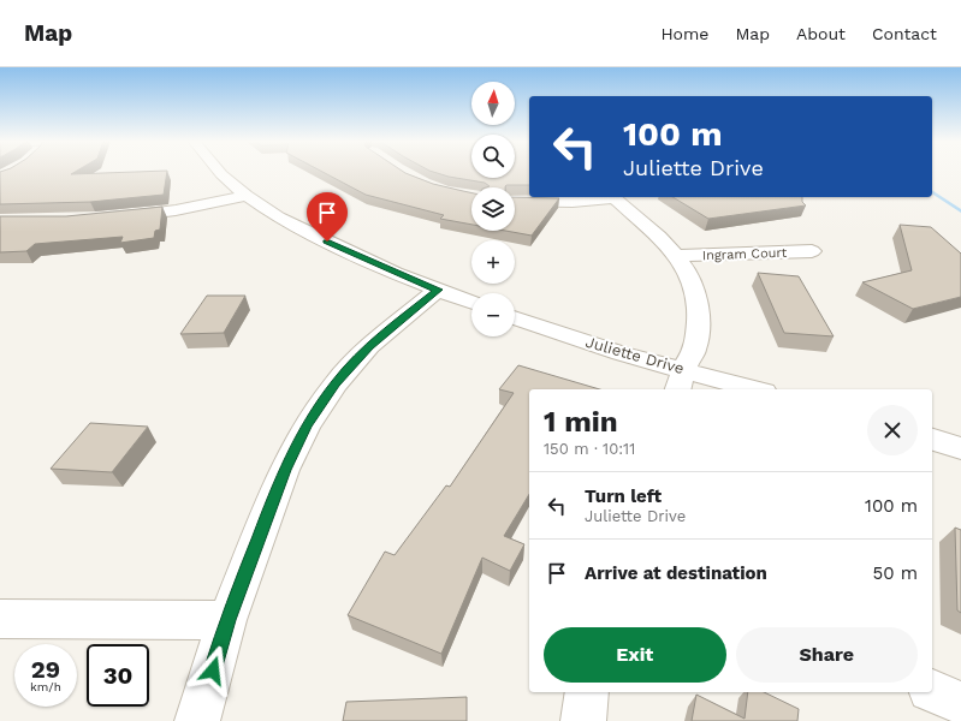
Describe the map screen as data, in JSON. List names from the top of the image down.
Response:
{
  "streets": {
    "street": ["Ingram Court", "Juliette Drive"]
  },
  "north": "top",
  "page": {
    "header": "Map",
    "nav": [
      "Home",
      "Map",
      "About",
      "Contact"
    ],
    "map_buttons": ["+", "−"],
    "turn": ["100 m", "Juliette Drive"],
    "heading": ["1 min", "150 m · 10:11"],
    "list": [
      {
        "name": "Turn left",
        "note": "Juliette Drive",
        "value": "100 m"
      },
      {
        "name": "Arrive at destination",
        "value": "50 m"
      }
    ],
    "buttons": ["Exit", "Share"],
    "speed": "29 km/h",
    "limit": "30"
  }
}
